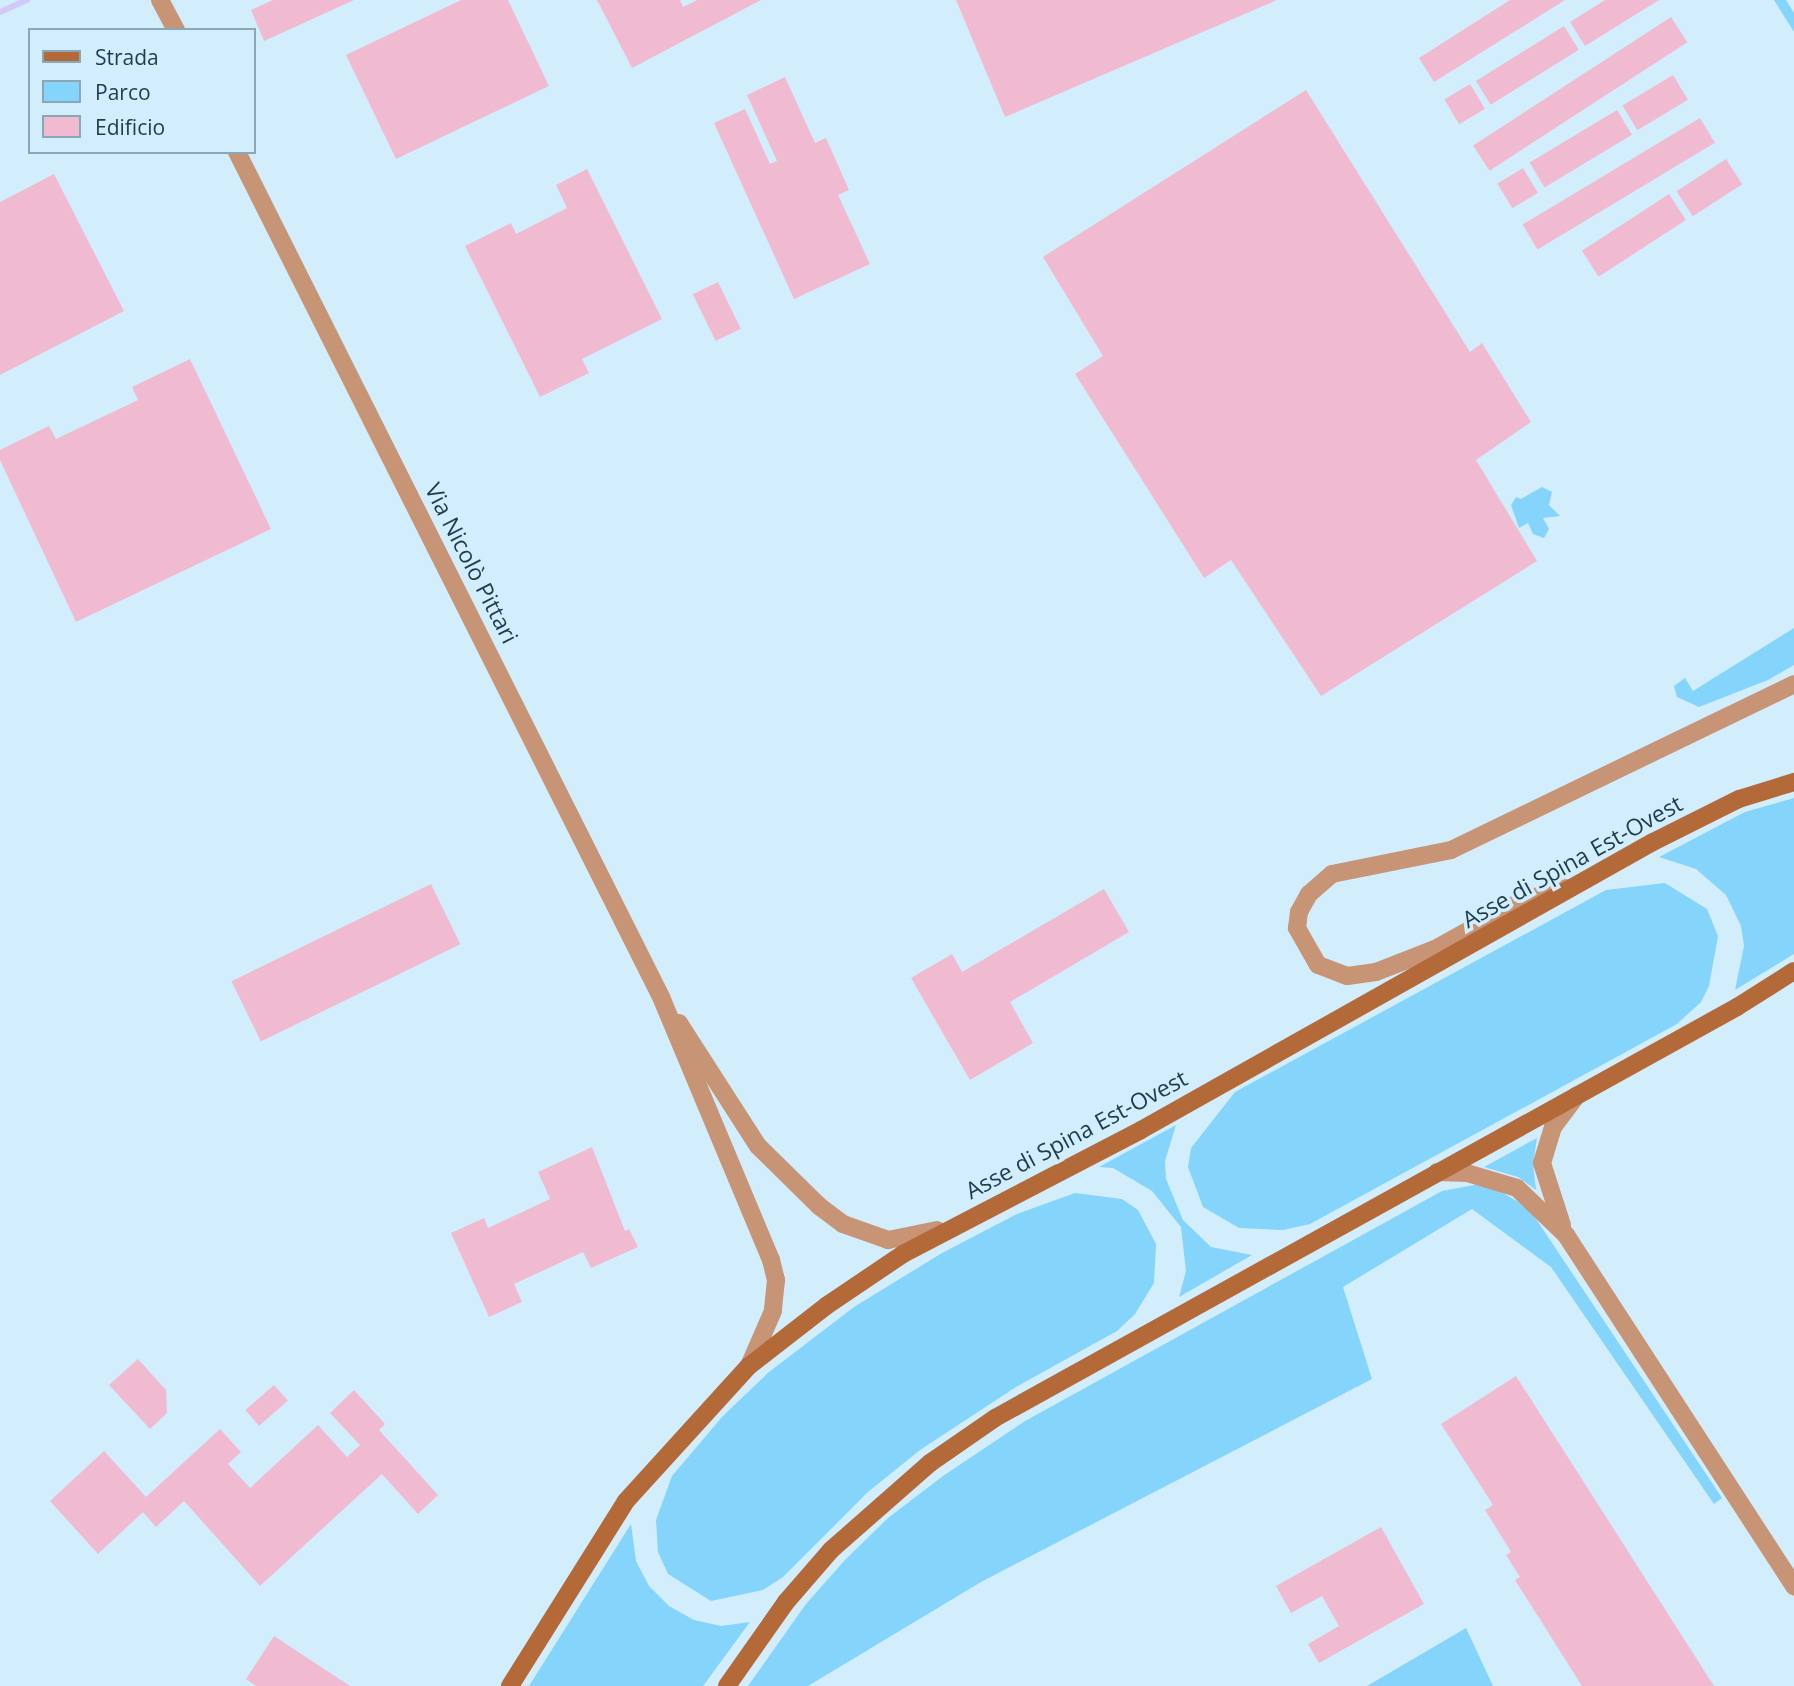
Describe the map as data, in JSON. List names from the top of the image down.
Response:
{
  "streets": {
    "main road": ["Asse di Spina Est-Ovest"],
    "street": ["Via Nicolò Pittari"]
  },
  "legend": ["Strada", "Parco", "Edificio"]
}
